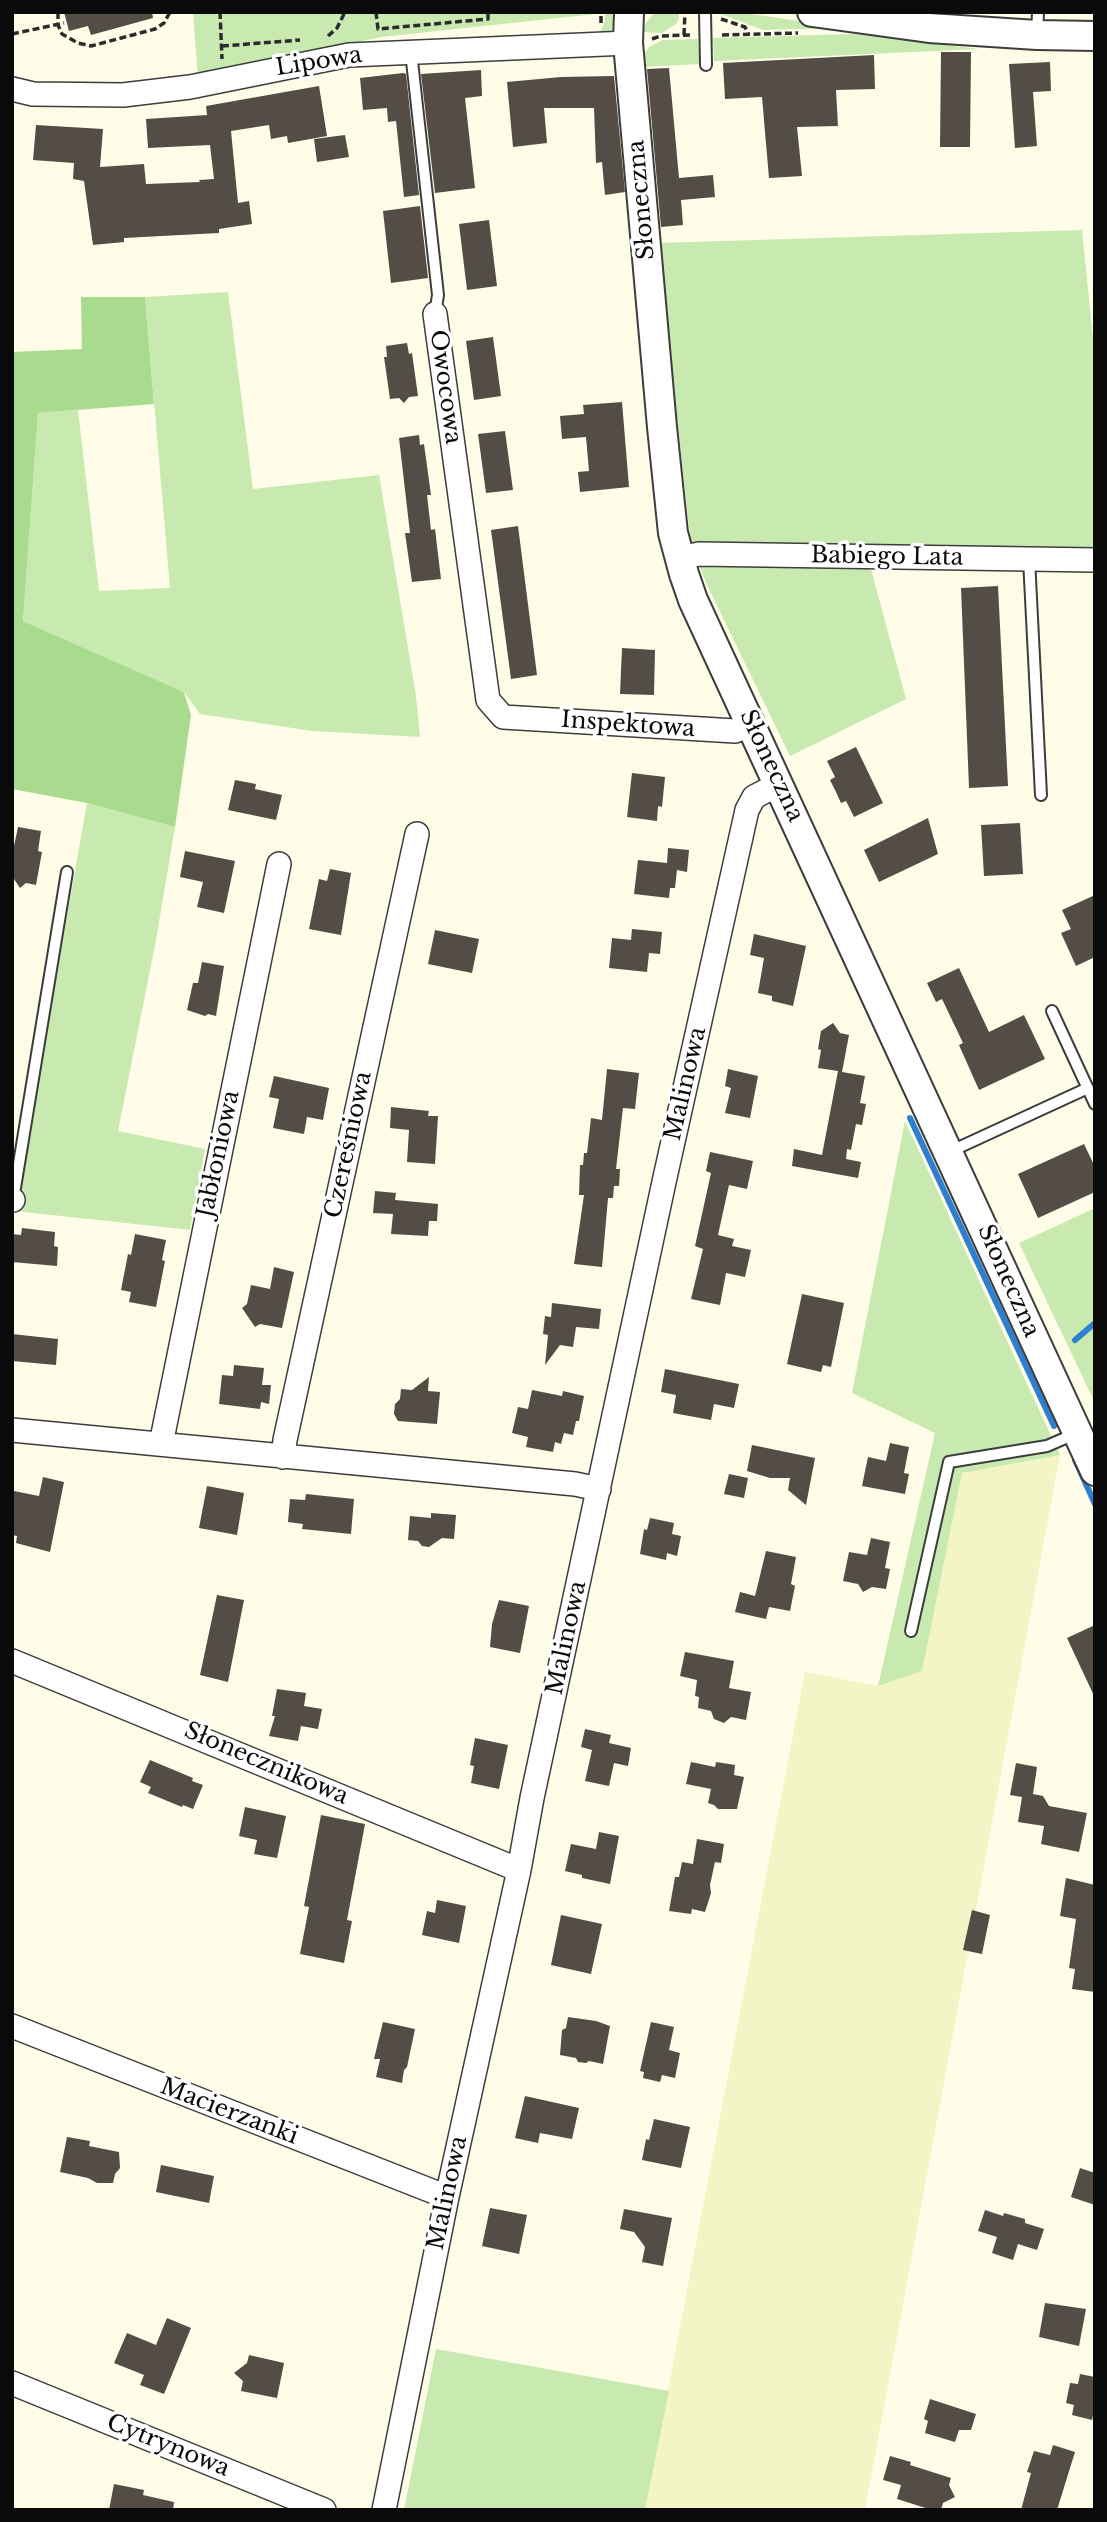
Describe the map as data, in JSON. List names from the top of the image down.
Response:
{
  "streets": {
    "street": [
      "Lipowa",
      "Słoneczna",
      "Owocowa",
      "Babiego Lata",
      "Inspektowa",
      "Malinowa",
      "Czereśniowa",
      "Jabłoniowa",
      "Słonecznikowa",
      "Macierzanki",
      "Cytrynowa"
    ]
  },
  "crossings": [
    ["Lipowa", "Słoneczna"],
    ["Lipowa", "Owocowa"],
    ["Słoneczna", "Babiego Lata"],
    ["Słoneczna", "Inspektowa"],
    ["Słoneczna", "Malinowa"],
    ["Owocowa", "Inspektowa"],
    ["Malinowa", "Słonecznikowa"],
    ["Malinowa", "Macierzanki"]
  ]
}
